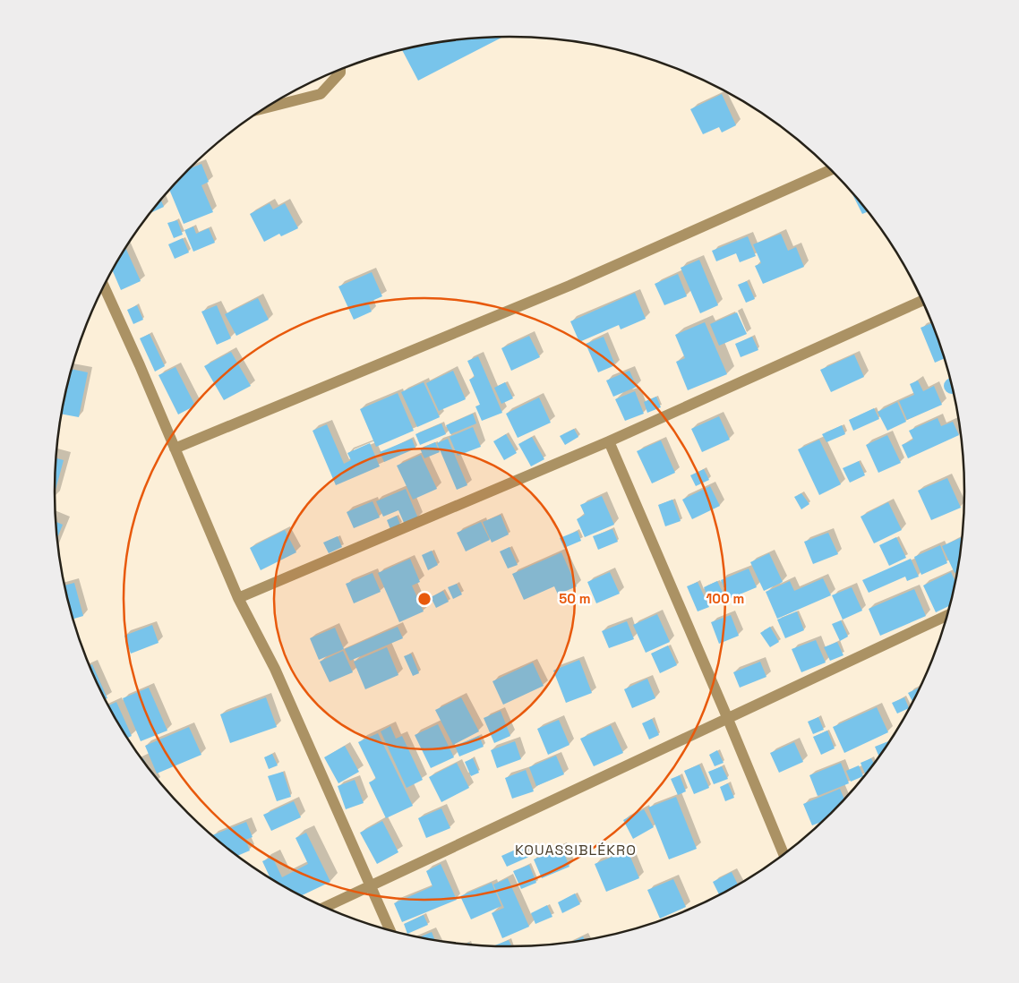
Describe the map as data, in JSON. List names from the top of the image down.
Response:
{
  "districts": ["KOUASSIBLÉKRO"],
  "rings": ["50 m", "100 m"]
}
